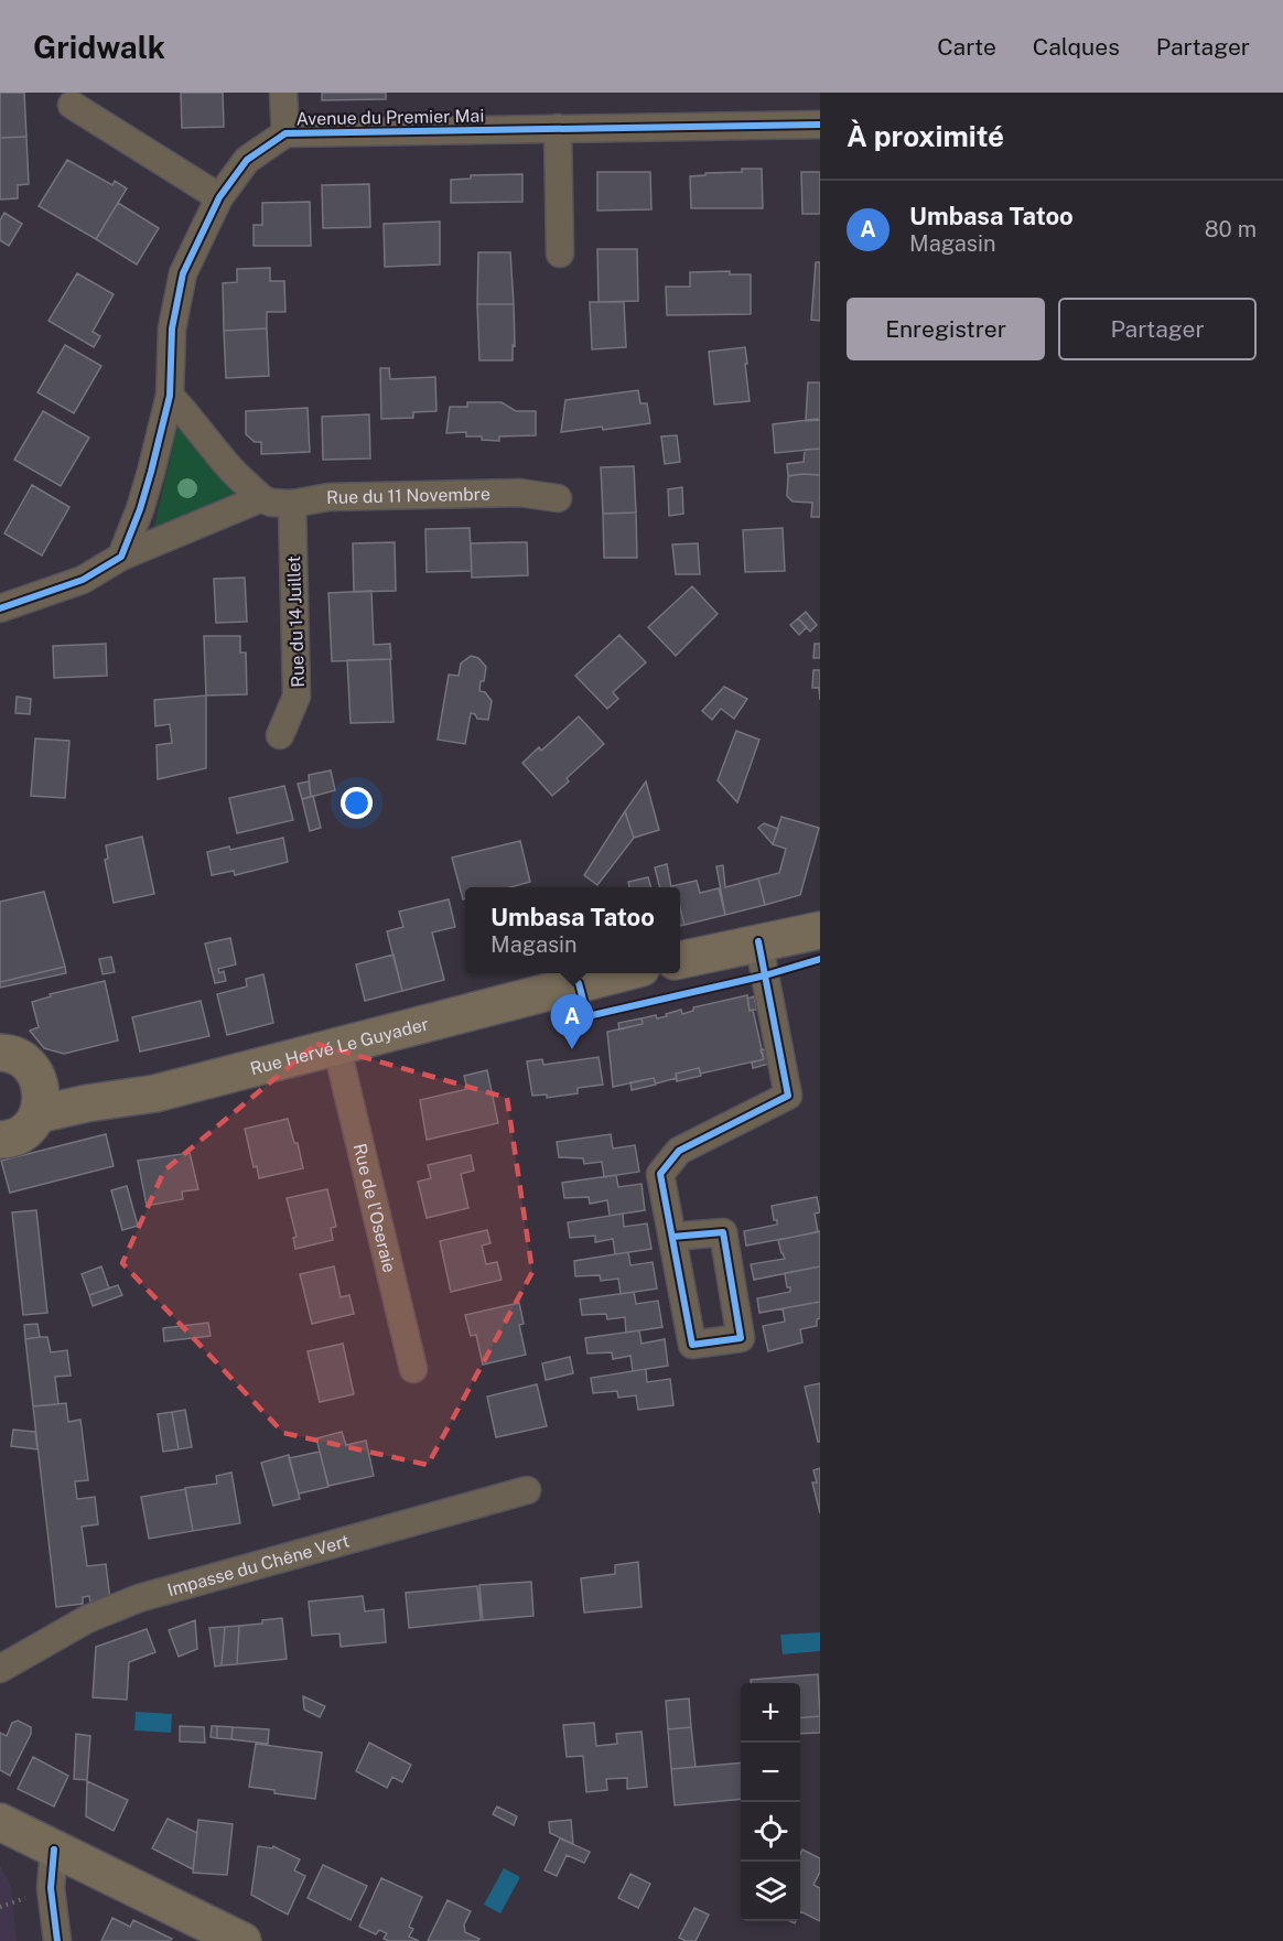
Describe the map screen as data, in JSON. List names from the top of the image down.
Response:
{
  "streets": {
    "street": [
      "Avenue du Premier Mai",
      "Rue du 11 Novembre",
      "Rue du 14 Juillet",
      "Rue Hervé Le Guyader",
      "Rue de l'Oseraie",
      "Impasse du Chêne Vert"
    ]
  },
  "crossings": [
    ["Rue du 11 Novembre", "Rue du 14 Juillet"],
    ["Rue Hervé Le Guyader", "Rue de l'Oseraie"]
  ],
  "page": {
    "header": "Gridwalk",
    "nav": ["Carte", "Calques", "Partager"],
    "heading": "À proximité",
    "list": [
      {
        "mark": "A",
        "name": "Umbasa Tatoo",
        "note": "Magasin",
        "value": "80 m"
      }
    ],
    "buttons": ["Enregistrer", "Partager"],
    "popup": ["Umbasa Tatoo", "Magasin"],
    "pins": "A",
    "map_buttons": ["+", "−"]
  }
}
